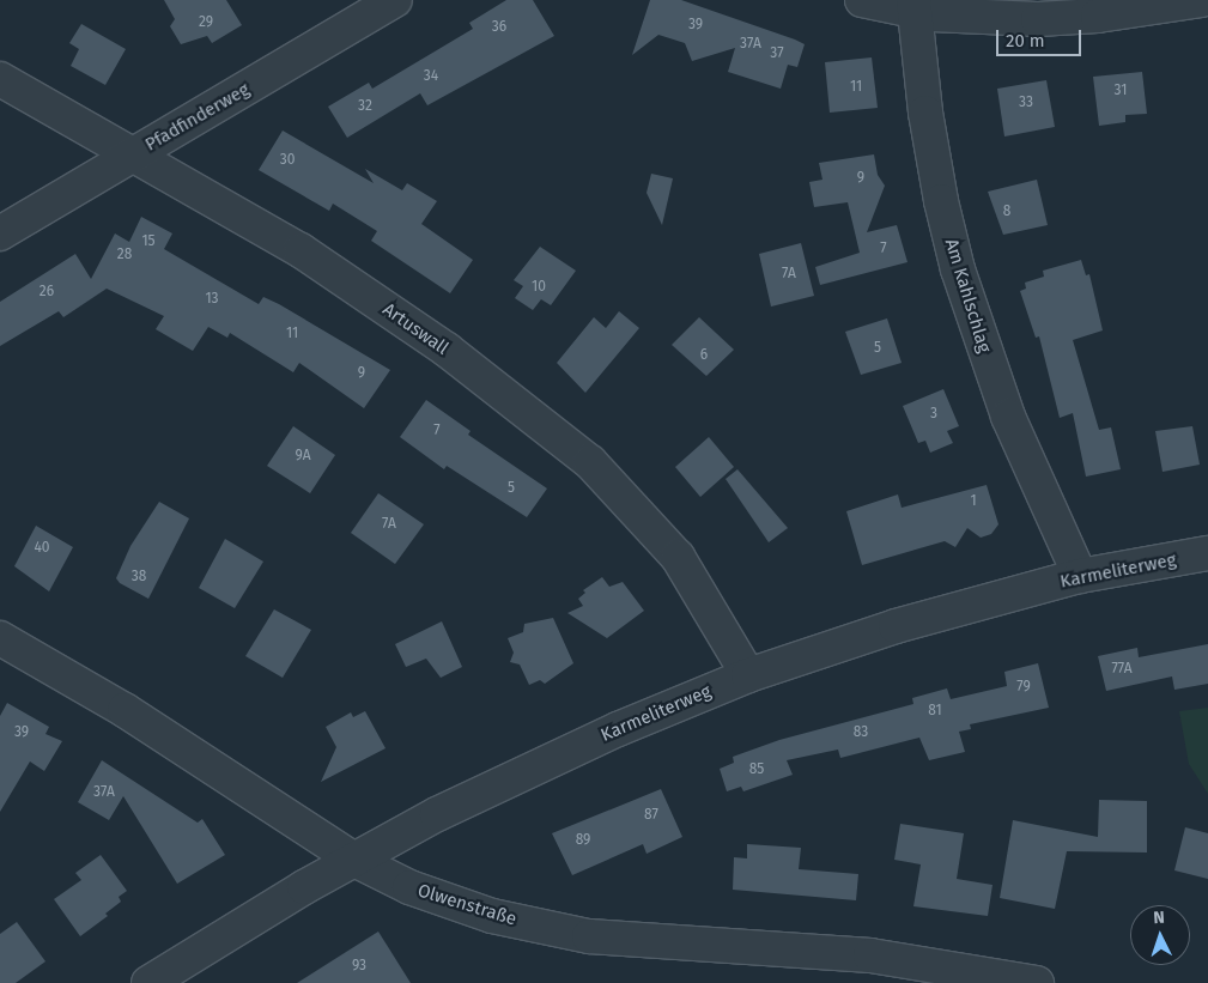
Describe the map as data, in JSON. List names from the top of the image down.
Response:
{
  "streets": {
    "street": [
      "Pfadfinderweg",
      "Am Kahlschlag",
      "Artuswall",
      "Karmeliterweg",
      "Olwenstraße"
    ]
  },
  "crossings": [
    ["Pfadfinderweg", "Artuswall"],
    ["Am Kahlschlag", "Karmeliterweg"],
    ["Artuswall", "Karmeliterweg"],
    ["Karmeliterweg", "Olwenstraße"]
  ],
  "house_numbers": [
    "29",
    "39",
    "36",
    "37A",
    "37",
    "34",
    "11",
    "31",
    "33",
    "32",
    "30",
    "9",
    "8",
    "15",
    "7",
    "28",
    "7A",
    "10",
    "26",
    "13",
    "11",
    "5",
    "6",
    "9",
    "3",
    "7",
    "9A",
    "5",
    "1",
    "7A",
    "40",
    "38",
    "77A",
    "79",
    "81",
    "39",
    "83",
    "85",
    "37A",
    "87",
    "89",
    "93"
  ],
  "scale_bar": "20 m",
  "north": "top"
}
